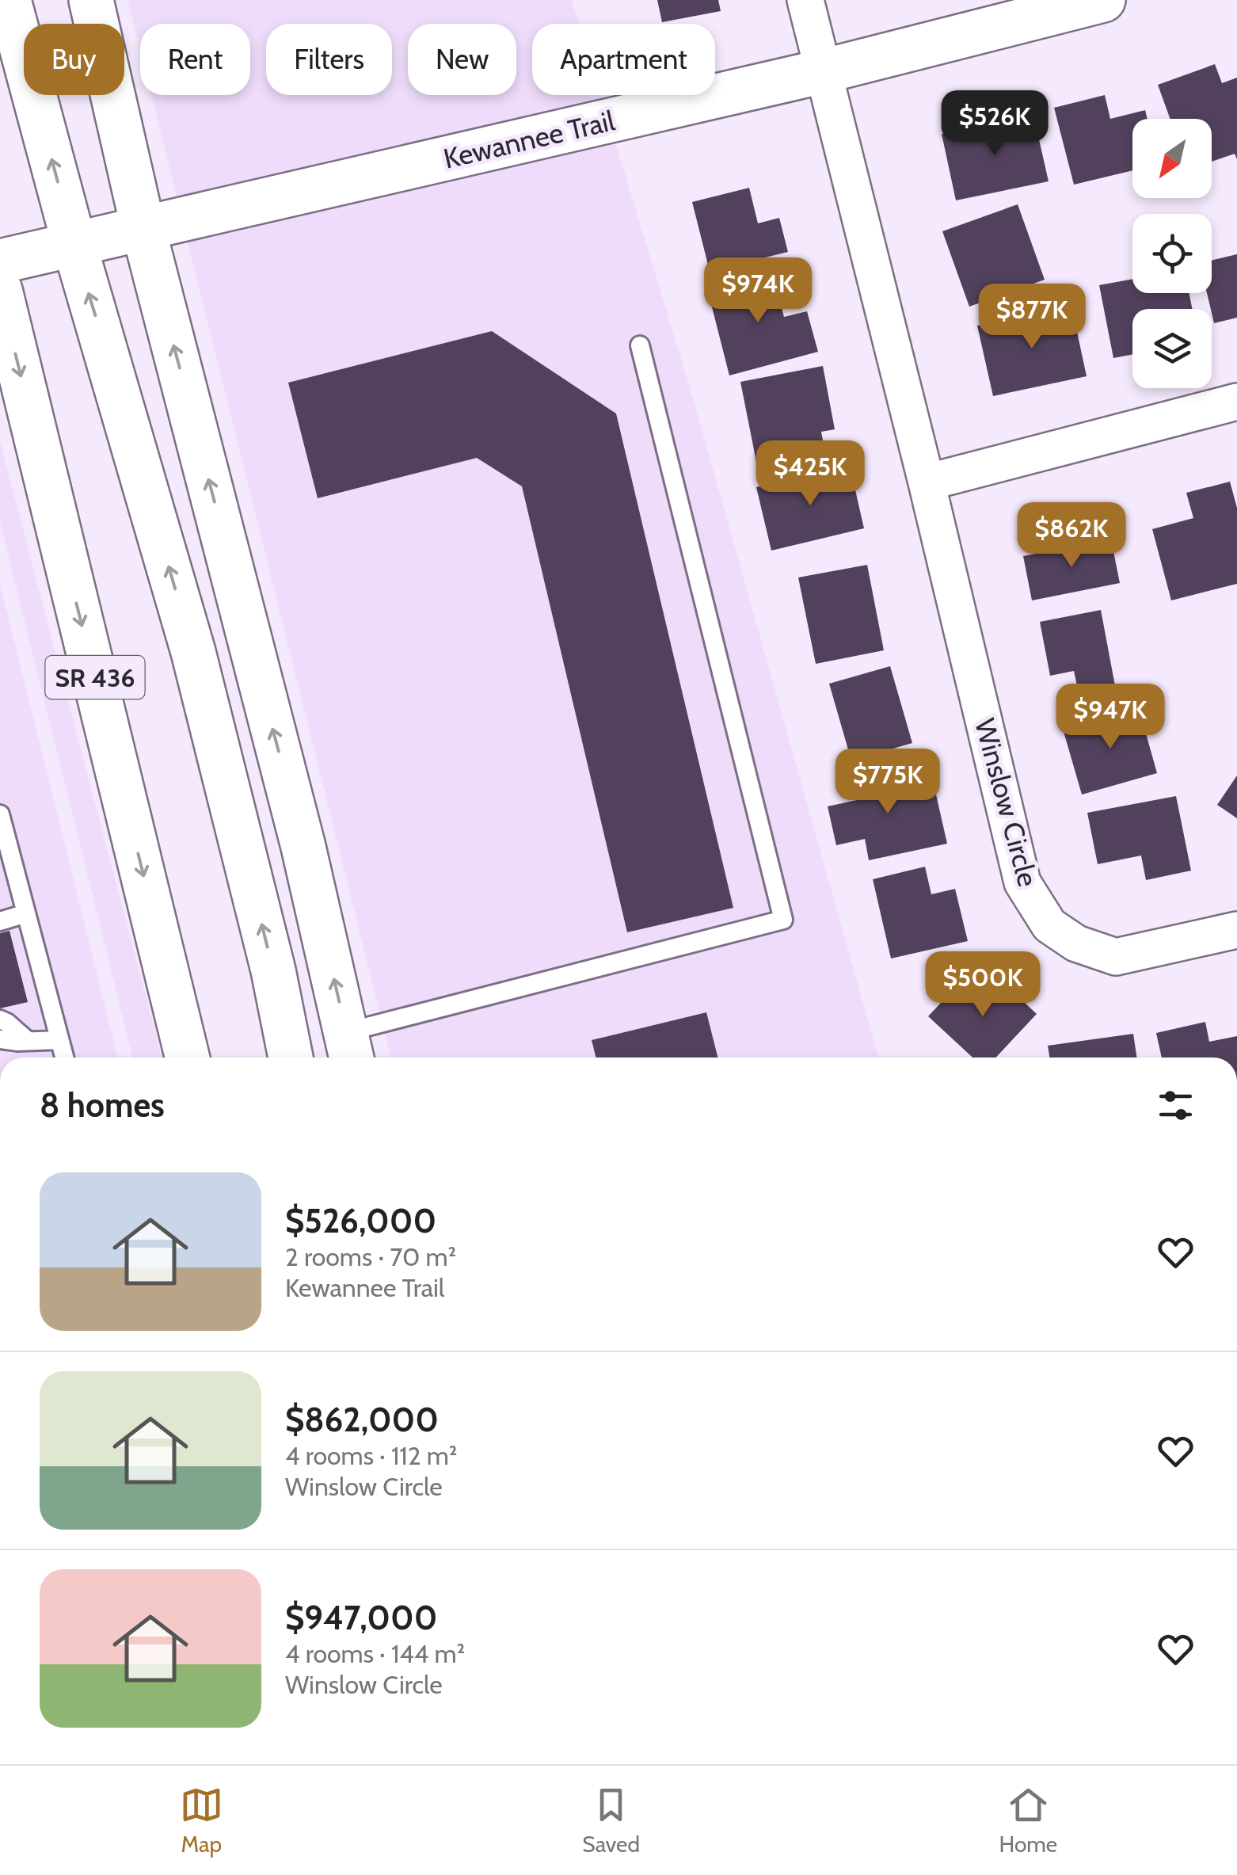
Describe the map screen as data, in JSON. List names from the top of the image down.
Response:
{
  "streets": {
    "main road": ["Kewannee Trail", "SR 436"],
    "street": ["Winslow Circle"]
  },
  "crossings": [
    ["Kewannee Trail", "Winslow Circle"]
  ],
  "north": "bottom left",
  "page": {
    "chip": [
      "Buy",
      "Rent",
      "Filters",
      "New",
      "Apartment"
    ],
    "price": [
      "$526K",
      "$974K",
      "$877K",
      "$425K",
      "$862K",
      "$947K",
      "$775K",
      "$500K"
    ],
    "heading": "8 homes",
    "list": [
      {
        "name": "$526,000",
        "note": "2 rooms · 70 m² · Kewannee Trail"
      },
      {
        "name": "$862,000",
        "note": "4 rooms · 112 m² · Winslow Circle"
      },
      {
        "name": "$947,000",
        "note": "4 rooms · 144 m² · Winslow Circle"
      }
    ],
    "tabs": ["Map", "Saved", "Home"]
  }
}
